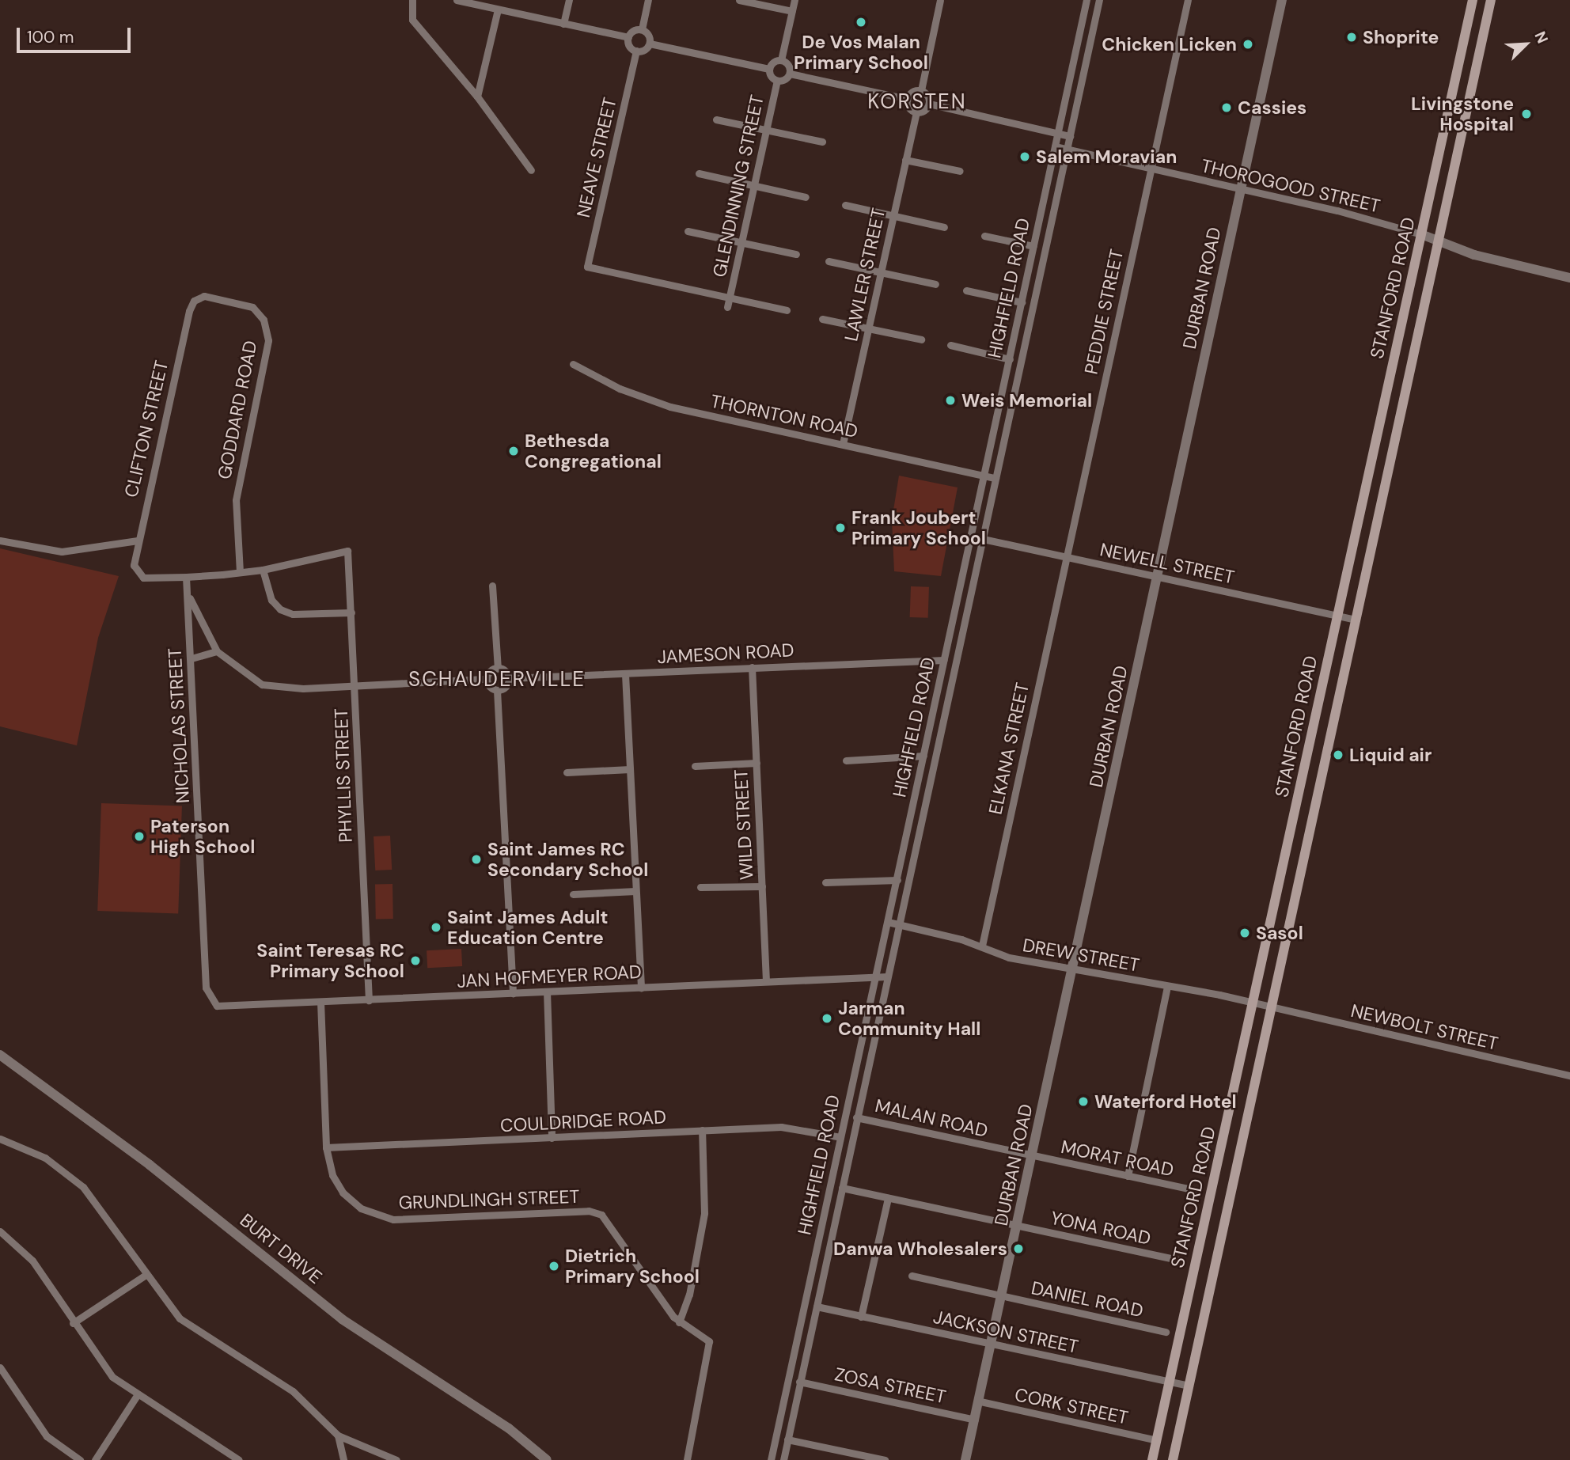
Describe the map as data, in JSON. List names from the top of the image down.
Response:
{
  "streets": {
    "main road": ["STANFORD ROAD"],
    "street": [
      "NEAVE STREET",
      "GLENDINNING STREET",
      "THOROGOOD STREET",
      "LAWLER STREET",
      "HIGHFIELD ROAD",
      "DURBAN ROAD",
      "PEDDIE STREET",
      "GODDARD ROAD",
      "THORNTON ROAD",
      "CLIFTON STREET",
      "NEWELL STREET",
      "JAMESON ROAD",
      "NICHOLAS STREET",
      "ELKANA STREET",
      "PHYLLIS STREET",
      "WILD STREET",
      "DREW STREET",
      "JAN HOFMEYER ROAD",
      "NEWBOLT STREET",
      "MALAN ROAD",
      "COULDRIDGE ROAD",
      "MORAT ROAD",
      "GRUNDLINGH STREET",
      "YONA ROAD",
      "BURT DRIVE",
      "DANIEL ROAD",
      "JACKSON STREET",
      "ZOSA STREET",
      "CORK STREET"
    ]
  },
  "crossings": [
    ["NEAVE STREET", "GLENDINNING STREET"],
    ["THOROGOOD STREET", "HIGHFIELD ROAD"],
    ["THOROGOOD STREET", "DURBAN ROAD"],
    ["THOROGOOD STREET", "STANFORD ROAD"],
    ["THOROGOOD STREET", "PEDDIE STREET"],
    ["LAWLER STREET", "THORNTON ROAD"],
    ["HIGHFIELD ROAD", "THORNTON ROAD"],
    ["HIGHFIELD ROAD", "NEWELL STREET"],
    ["HIGHFIELD ROAD", "JAMESON ROAD"],
    ["HIGHFIELD ROAD", "DREW STREET"],
    ["HIGHFIELD ROAD", "JAN HOFMEYER ROAD"],
    ["HIGHFIELD ROAD", "MALAN ROAD"],
    ["HIGHFIELD ROAD", "COULDRIDGE ROAD"],
    ["HIGHFIELD ROAD", "YONA ROAD"],
    ["HIGHFIELD ROAD", "JACKSON STREET"],
    ["HIGHFIELD ROAD", "ZOSA STREET"],
    ["DURBAN ROAD", "NEWELL STREET"],
    ["DURBAN ROAD", "DREW STREET"],
    ["DURBAN ROAD", "MALAN ROAD"],
    ["DURBAN ROAD", "MORAT ROAD"],
    ["DURBAN ROAD", "YONA ROAD"],
    ["DURBAN ROAD", "DANIEL ROAD"],
    ["DURBAN ROAD", "JACKSON STREET"],
    ["DURBAN ROAD", "ZOSA STREET"],
    ["DURBAN ROAD", "CORK STREET"],
    ["STANFORD ROAD", "NEWELL STREET"],
    ["STANFORD ROAD", "DREW STREET"],
    ["STANFORD ROAD", "NEWBOLT STREET"],
    ["STANFORD ROAD", "JACKSON STREET"],
    ["STANFORD ROAD", "CORK STREET"],
    ["PEDDIE STREET", "NEWELL STREET"],
    ["PEDDIE STREET", "ELKANA STREET"],
    ["GODDARD ROAD", "CLIFTON STREET"],
    ["CLIFTON STREET", "NICHOLAS STREET"],
    ["NEWELL STREET", "ELKANA STREET"],
    ["JAMESON ROAD", "WILD STREET"],
    ["NICHOLAS STREET", "JAN HOFMEYER ROAD"],
    ["ELKANA STREET", "DREW STREET"],
    ["PHYLLIS STREET", "JAN HOFMEYER ROAD"],
    ["WILD STREET", "JAN HOFMEYER ROAD"],
    ["DREW STREET", "NEWBOLT STREET"],
    ["MALAN ROAD", "MORAT ROAD"],
    ["COULDRIDGE ROAD", "GRUNDLINGH STREET"]
  ],
  "districts": ["KORSTEN", "SCHAUDERVILLE"],
  "places": [
    "De Vos Malan Primary School",
    "Shoprite",
    "Chicken Licken",
    "Cassies",
    "Livingstone Hospital",
    "Salem Moravian",
    "Weis Memorial",
    "Bethesda Congregational",
    "Frank Joubert Primary School",
    "Liquid air",
    "Paterson High School",
    "Saint James RC Secondary School",
    "Saint James Adult Education Centre",
    "Sasol",
    "Saint Teresas RC Primary School",
    "Jarman Community Hall",
    "Waterford Hotel",
    "Danwa Wholesalers",
    "Dietrich Primary School"
  ],
  "scale_bar": "100 m",
  "north": "top right"
}
